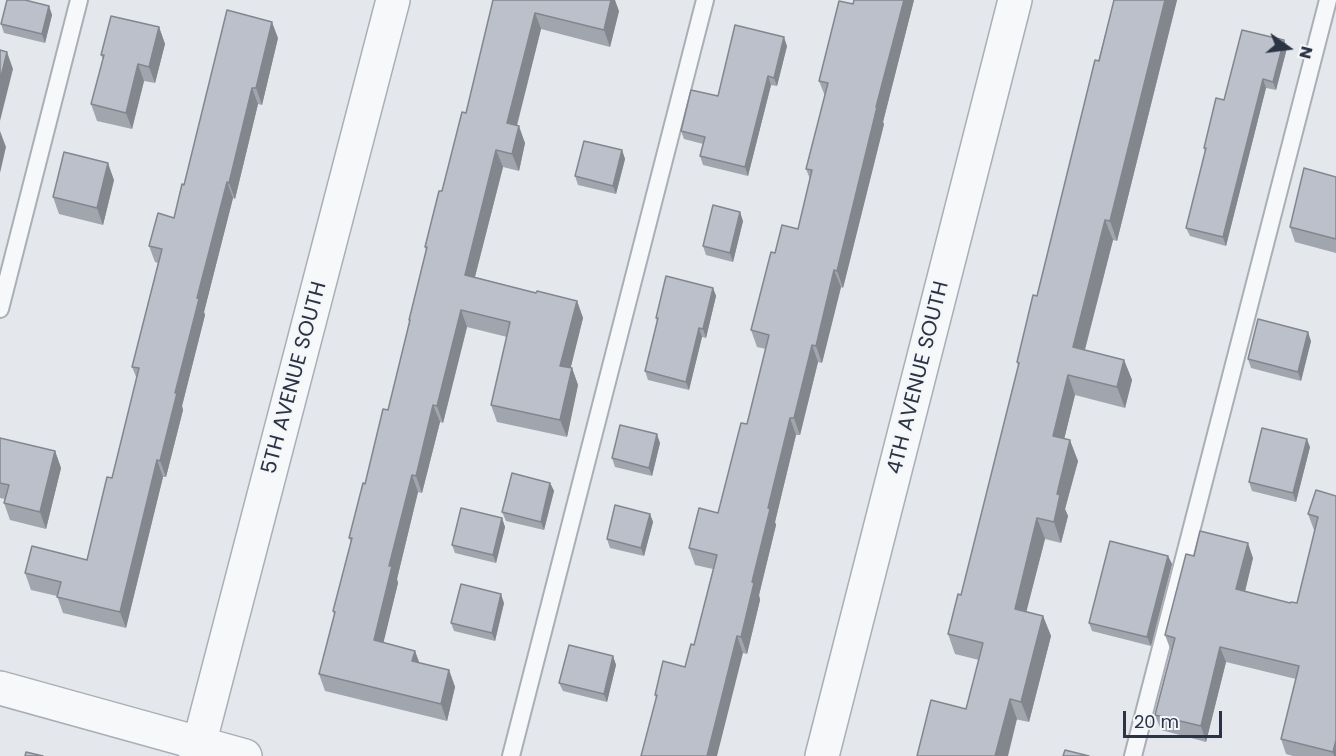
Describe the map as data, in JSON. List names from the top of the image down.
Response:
{
  "streets": {
    "street": ["5TH AVENUE SOUTH", "4TH AVENUE SOUTH"]
  },
  "scale_bar": "20 m",
  "north": "right"
}
